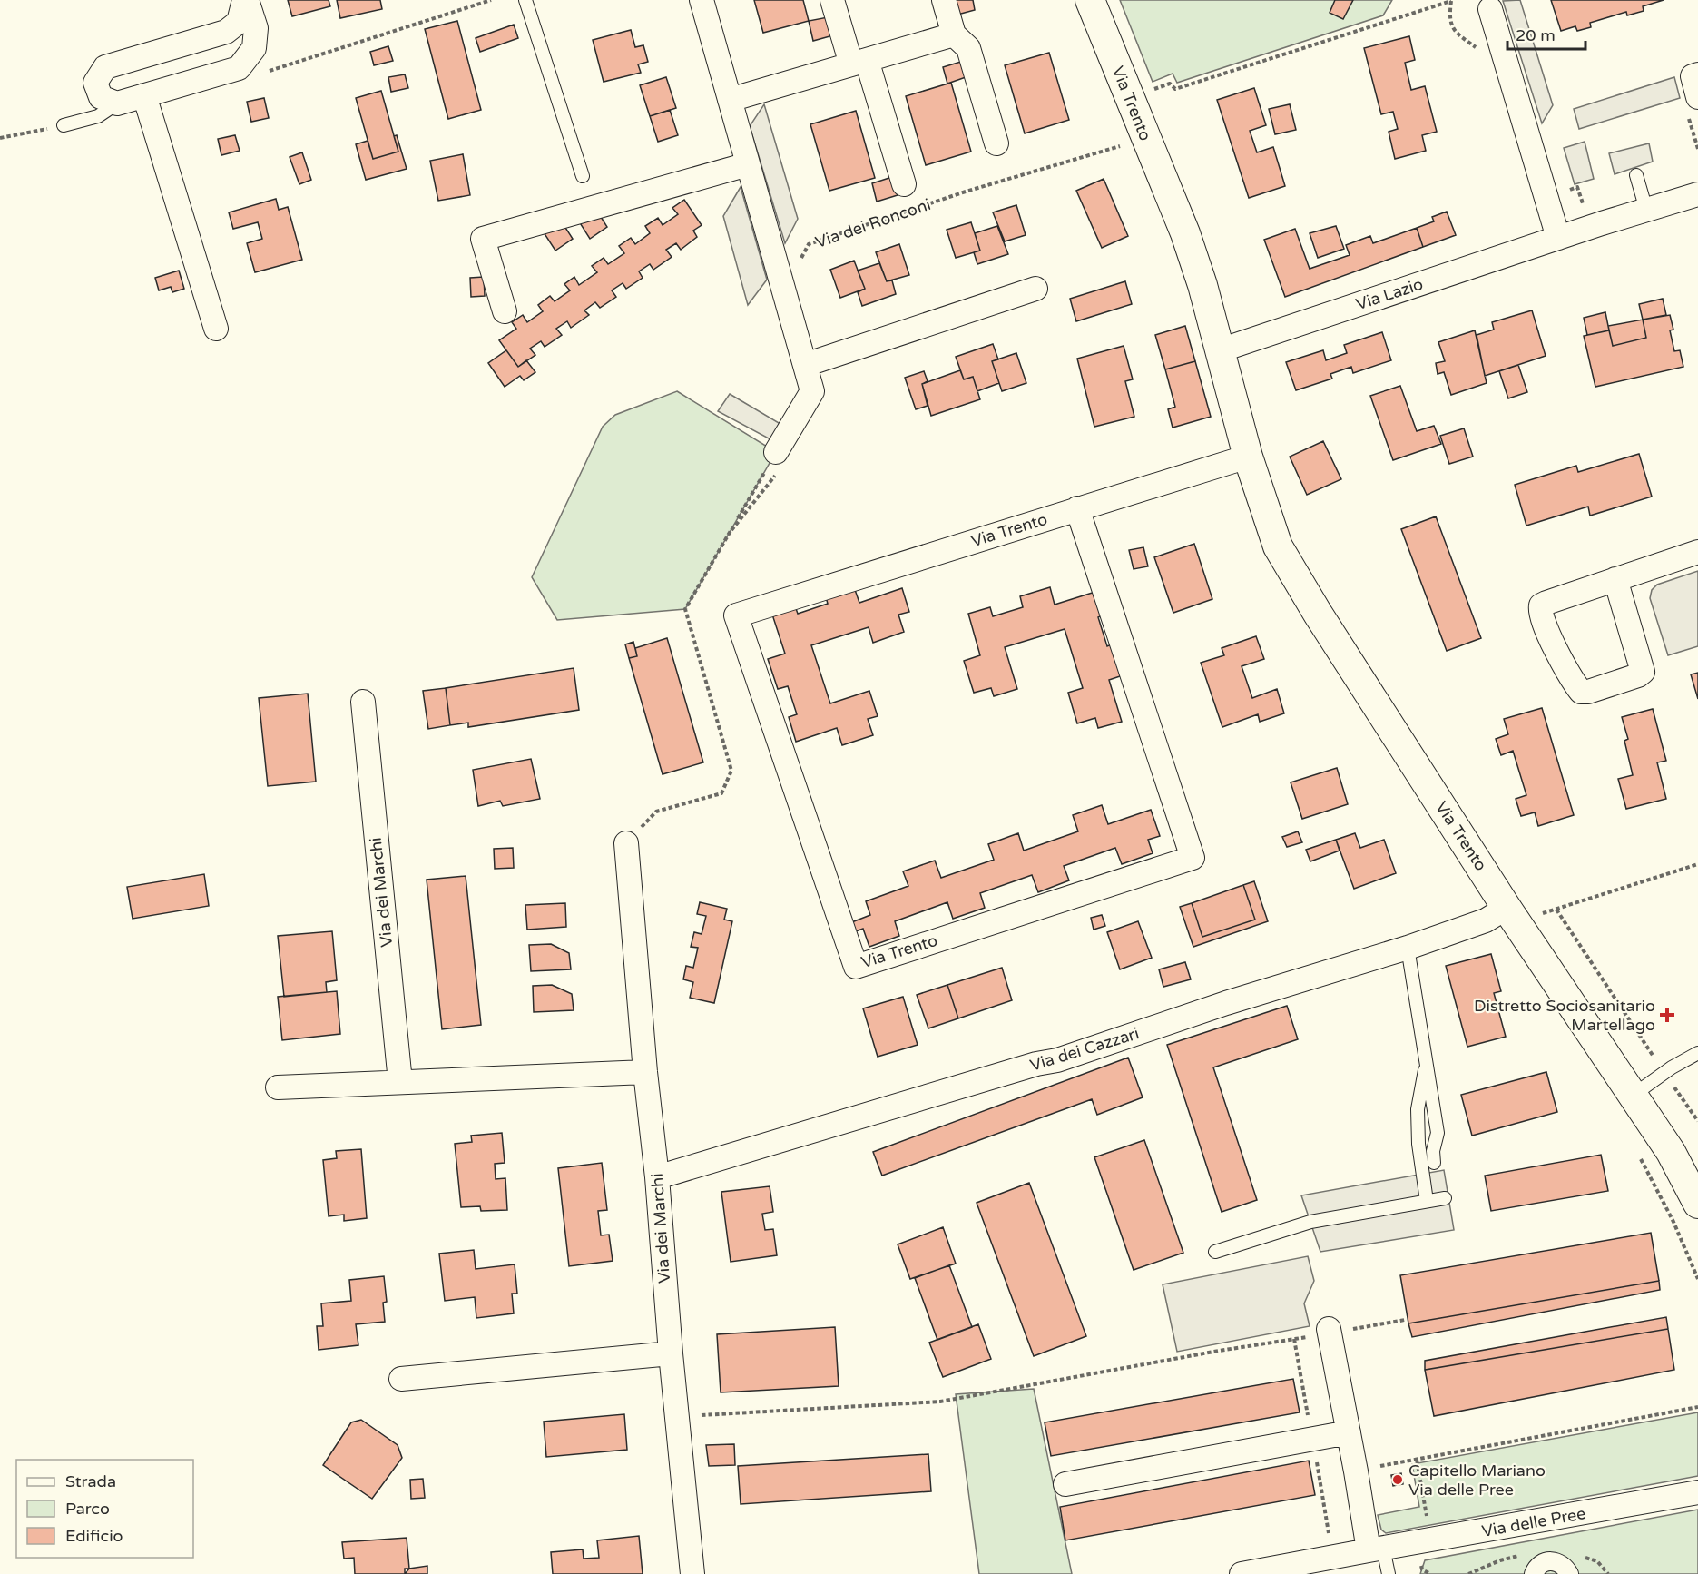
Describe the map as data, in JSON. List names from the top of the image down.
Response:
{
  "streets": {
    "street": [
      "Via Trento",
      "Via Lazio",
      "Via dei Marchi",
      "Via dei Cazzari",
      "Via delle Pree"
    ],
    "path": ["Via dei Ronconi"]
  },
  "crossings": [
    ["Via Trento", "Via Lazio"],
    ["Via Trento", "Via dei Cazzari"],
    ["Via dei Marchi", "Via dei Cazzari"]
  ],
  "places": {
    "health": ["Distretto Sociosanitario Martellago"],
    "other": ["Capitello Mariano Via delle Pree"]
  },
  "legend": ["Strada", "Parco", "Edificio"],
  "scale_bar": "20 m"
}
